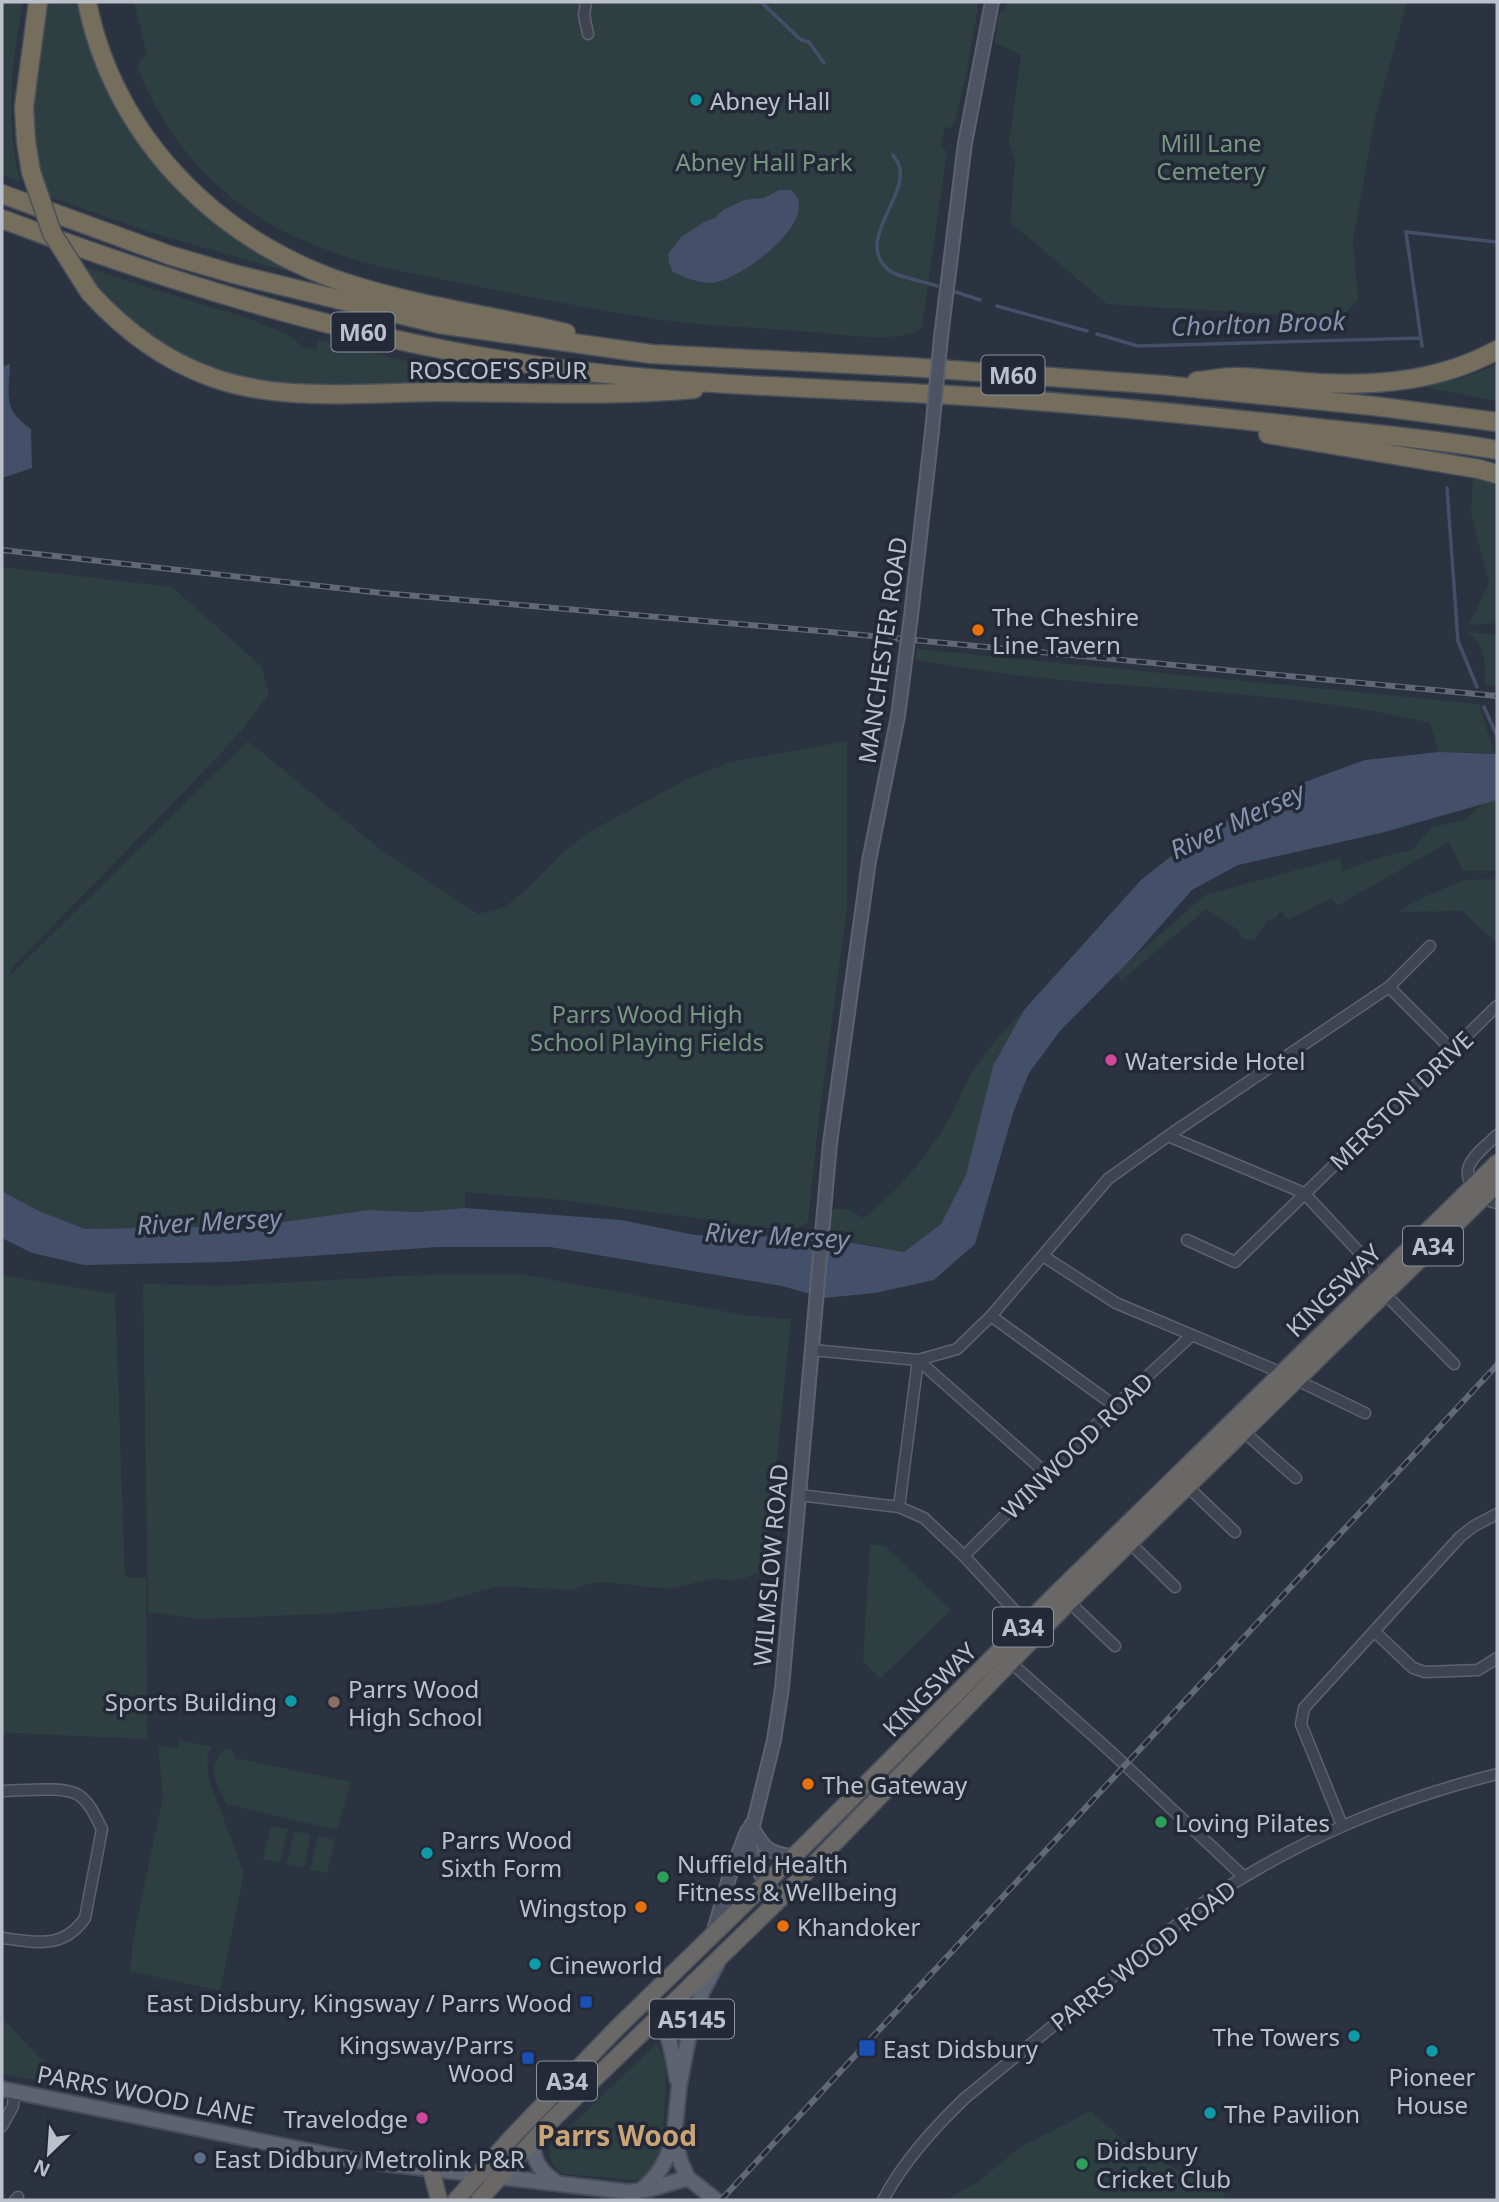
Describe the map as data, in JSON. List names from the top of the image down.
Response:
{
  "streets": {
    "highway": [
      "M60",
      "ROSCOE'S SPUR",
      "A34",
      "KINGSWAY"
    ],
    "main road": [
      "MANCHESTER ROAD",
      "WILMSLOW ROAD",
      "A5145",
      "PARRS WOOD LANE"
    ],
    "street": ["MERSTON DRIVE", "WINWOOD ROAD", "PARRS WOOD ROAD"]
  },
  "crossings": [
    ["M60", "ROSCOE'S SPUR"],
    ["MANCHESTER ROAD", "WILMSLOW ROAD"],
    ["KINGSWAY", "WILMSLOW ROAD"],
    ["KINGSWAY", "A5145"],
    ["KINGSWAY", "PARRS WOOD LANE"],
    ["A5145", "PARRS WOOD LANE"]
  ],
  "districts": ["Parrs Wood"],
  "water": ["Chorlton Brook", "River Mersey"],
  "parks": ["Mill Lane Cemetery", "Abney Hall Park", "Parrs Wood High School Playing Fields"],
  "places": {
    "other": [
      "Abney Hall",
      "The Cheshire Line Tavern",
      "Waterside Hotel",
      "Sports Building",
      "Parrs Wood High School",
      "The Gateway",
      "Loving Pilates",
      "Parrs Wood Sixth Form",
      "Nuffield Health Fitness & Wellbeing",
      "Wingstop",
      "Khandoker",
      "Cineworld",
      "The Towers",
      "Pioneer House",
      "The Pavilion",
      "Travelodge",
      "East Didbury Metrolink P&R",
      "Didsbury Cricket Club"
    ],
    "transit": ["East Didsbury, Kingsway / Parrs Wood", "East Didsbury", "Kingsway/Parrs Wood"]
  },
  "north": "bottom left"
}
